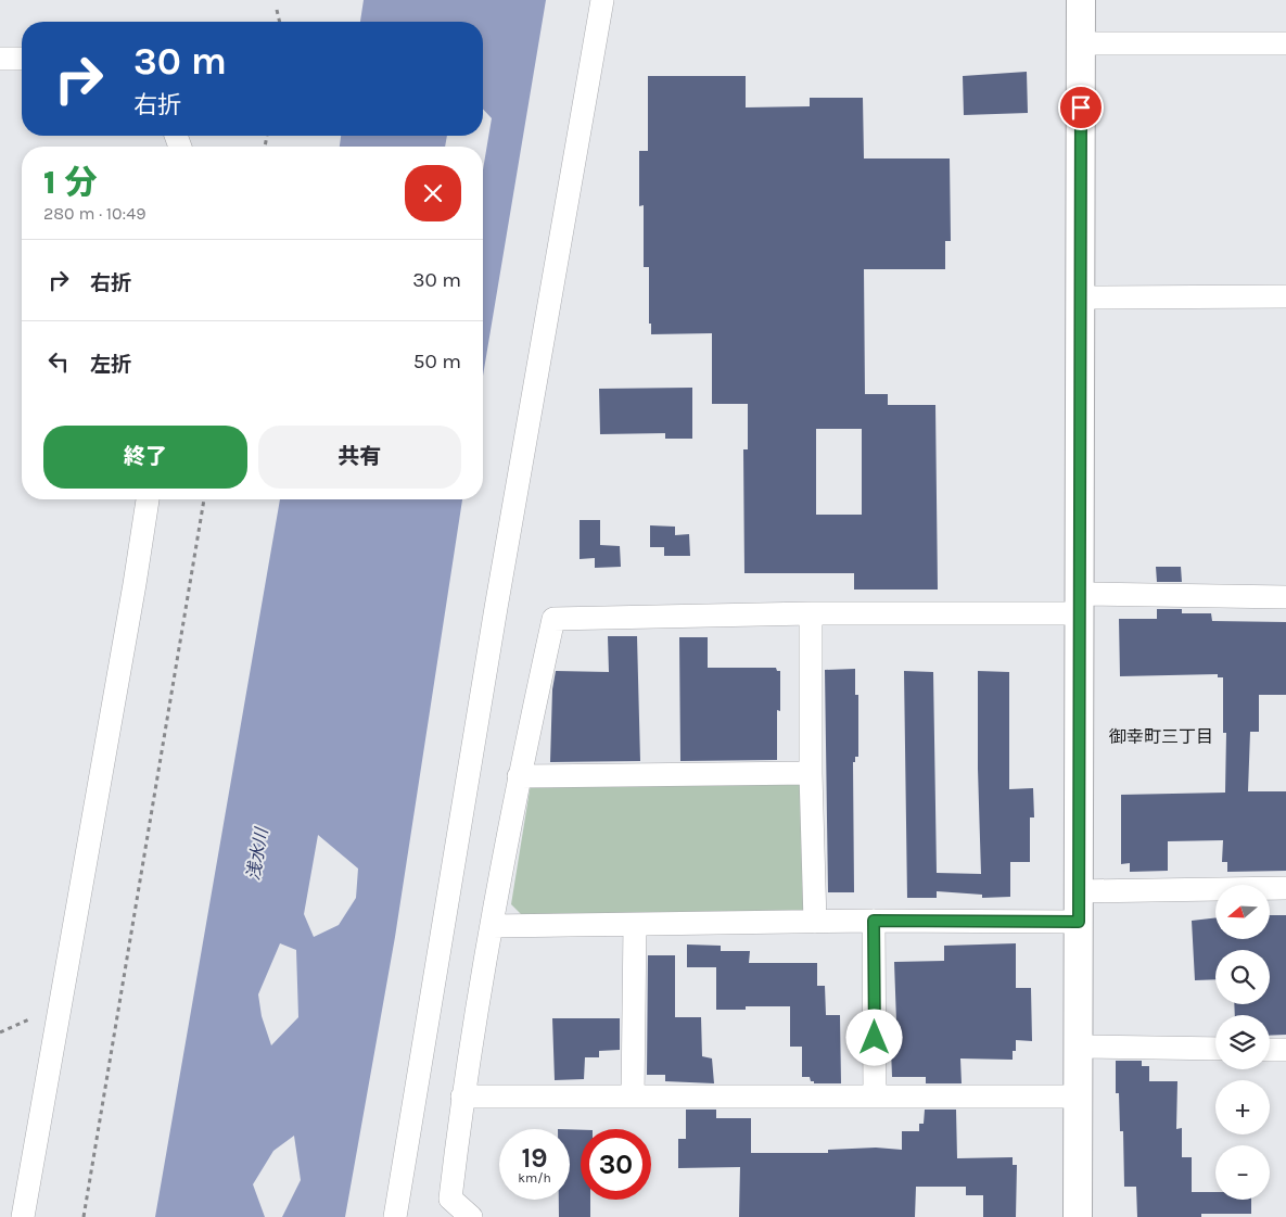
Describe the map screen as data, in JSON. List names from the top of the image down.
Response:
{
  "districts": ["御幸町三丁目"],
  "water": ["浅水川"],
  "north": "left",
  "page": {
    "turn": ["30 m", "右折"],
    "heading": ["1 分", "280 m · 10:49"],
    "list": [
      {
        "name": "右折",
        "value": "30 m"
      },
      {
        "name": "左折",
        "value": "50 m"
      }
    ],
    "buttons": ["終了", "共有"],
    "map_buttons": ["+", "−"],
    "speed": "19 km/h",
    "limit": "30"
  }
}
